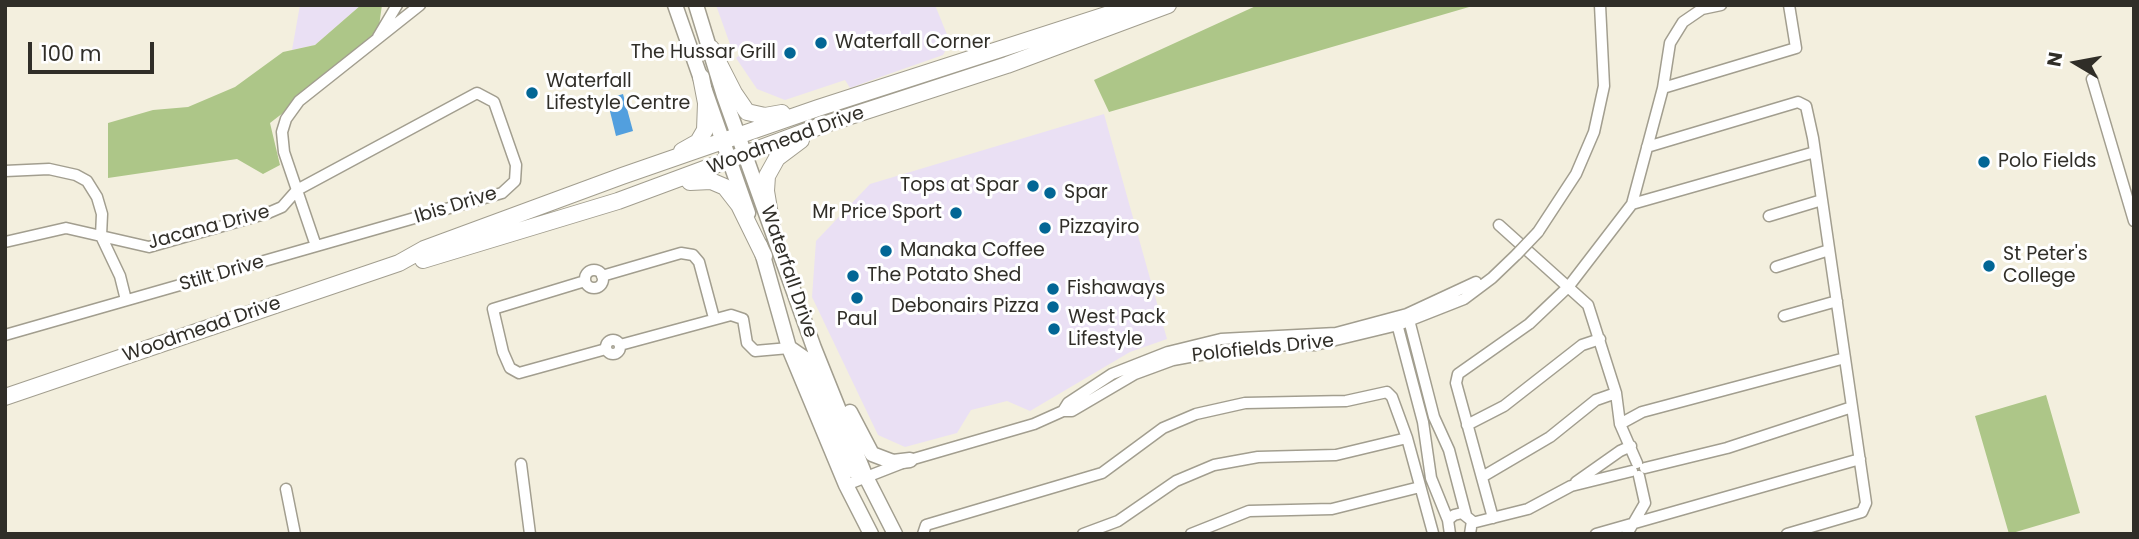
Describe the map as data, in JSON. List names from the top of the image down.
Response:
{
  "streets": {
    "main road": ["Woodmead Drive", "Waterfall Drive"],
    "street": [
      "Ibis Drive",
      "Jacana Drive",
      "Stilt Drive",
      "Polofields Drive"
    ]
  },
  "crossings": [
    ["Woodmead Drive", "Waterfall Drive"],
    ["Ibis Drive", "Jacana Drive"],
    ["Ibis Drive", "Stilt Drive"],
    ["Waterfall Drive", "Polofields Drive"]
  ],
  "places": [
    "Waterfall Corner",
    "The Hussar Grill",
    "Waterfall Lifestyle Centre",
    "Polo Fields",
    "Tops at Spar",
    "Spar",
    "Mr Price Sport",
    "Pizzayiro",
    "Manaka Coffee",
    "St Peter's College",
    "The Potato Shed",
    "Fishaways",
    "Paul",
    "Debonairs Pizza",
    "West Pack Lifestyle"
  ],
  "scale_bar": "100 m",
  "north": "left"
}
